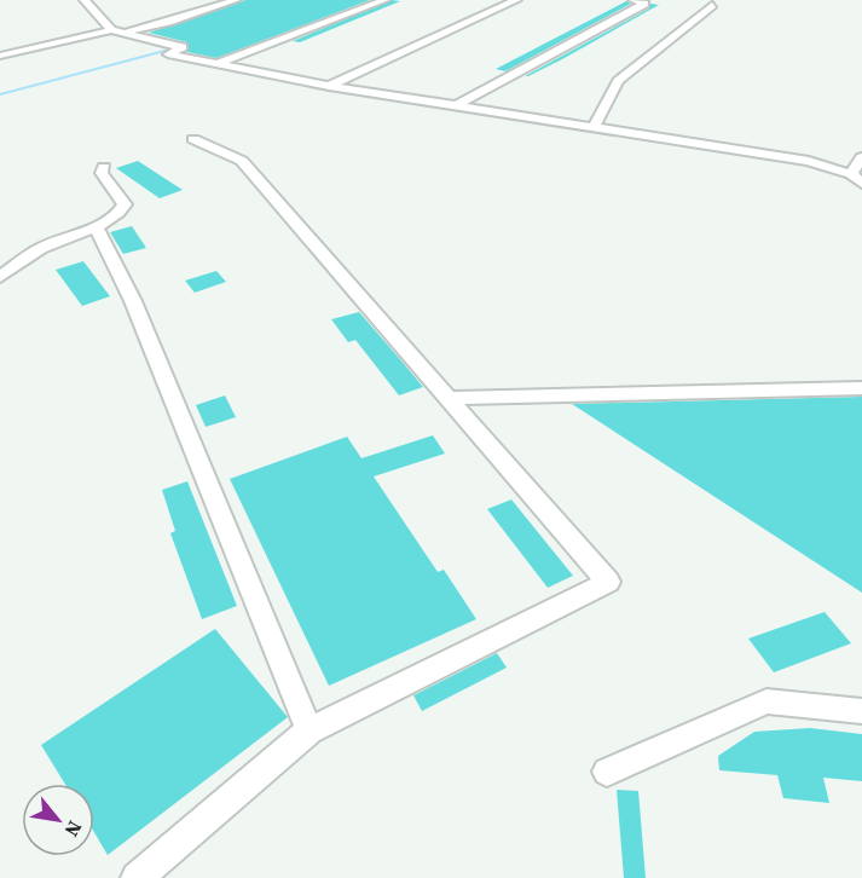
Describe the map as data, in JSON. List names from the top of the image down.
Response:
{
  "north": "bottom right"
}
